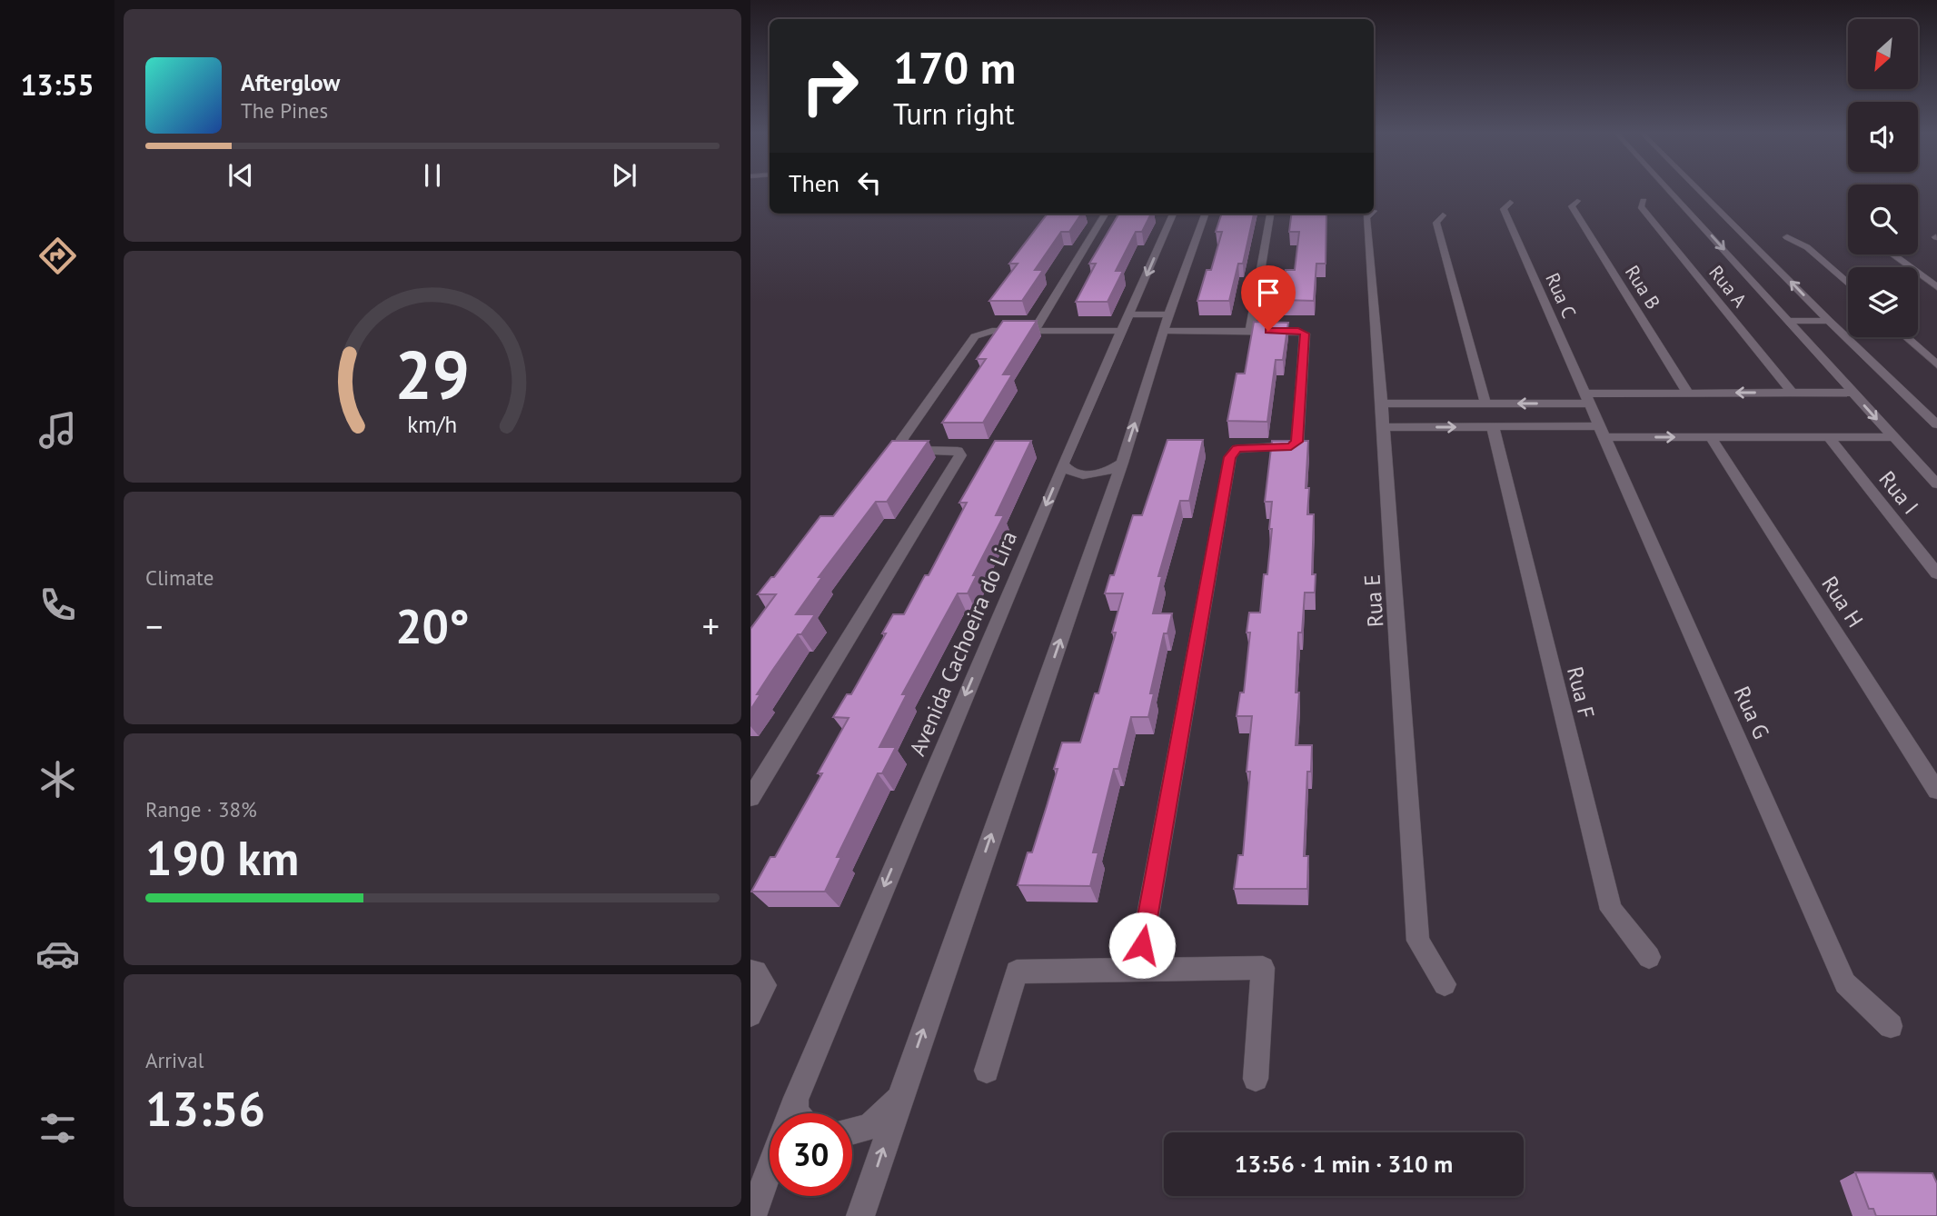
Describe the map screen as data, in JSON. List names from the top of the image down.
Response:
{
  "streets": {
    "street": [
      "Rua A",
      "Rua B",
      "Rua C",
      "Rua I",
      "Rua E",
      "Rua H",
      "Avenida Cachoeira do Lira",
      "Rua F",
      "Rua G"
    ]
  },
  "crossings": [
    ["Rua C", "Rua G"]
  ],
  "north": "bottom left",
  "page": {
    "tabs": "13:55",
    "turn": ["170 m", "Turn right"],
    "song": ["Afterglow", "The Pines"],
    "then": "Then",
    "tile": [
      "Climate",
      ["Range · 38%", "190 km"],
      ["Arrival", "13:56"]
    ],
    "heat": ["−", "20°", "+"],
    "limit": "30",
    "trip": "13:56 · 1 min · 310 m",
    "gauge": ["29", "km/h"]
  }
}
